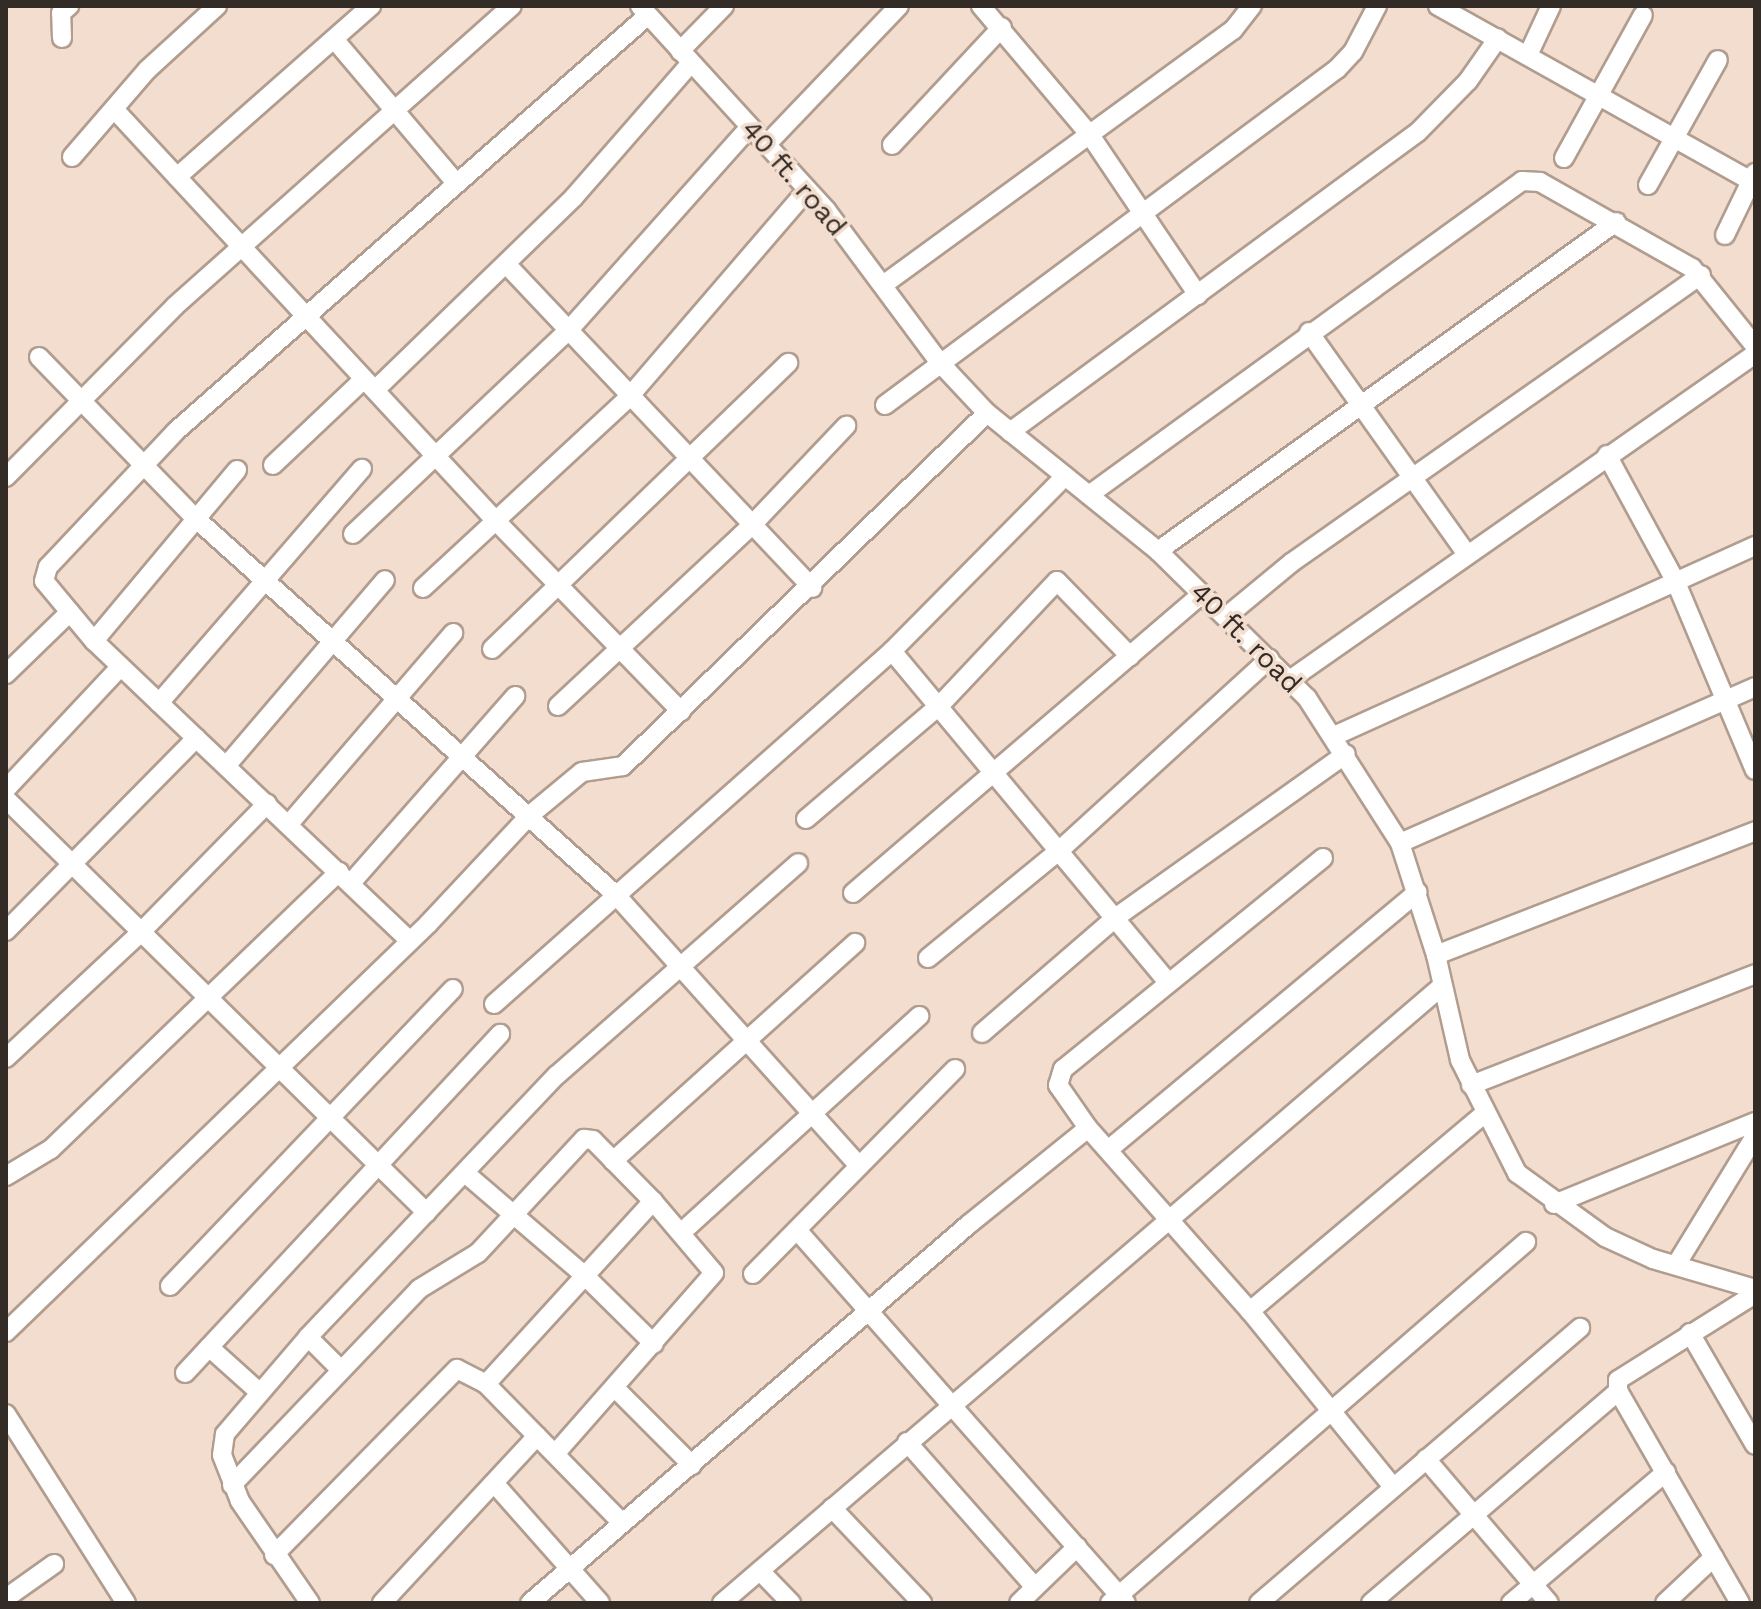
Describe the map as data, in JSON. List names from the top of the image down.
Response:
{
  "streets": {
    "street": ["40 ft. road"]
  }
}
